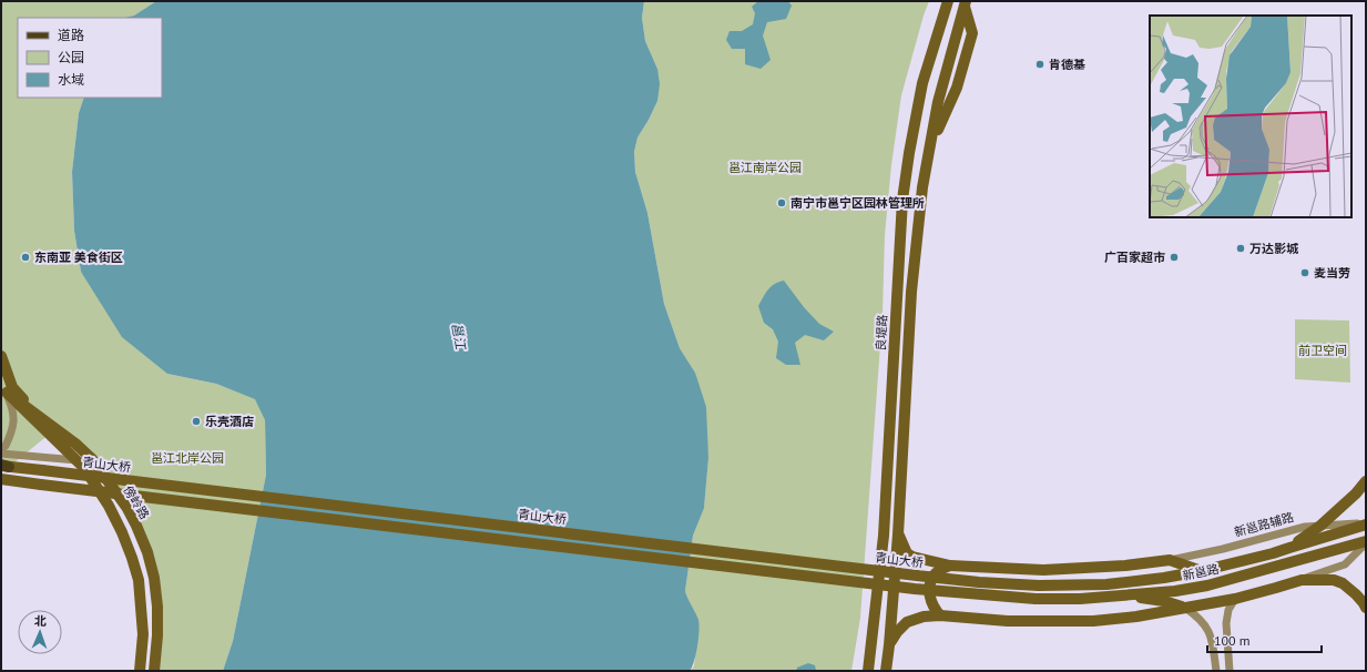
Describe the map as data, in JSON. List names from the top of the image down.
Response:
{
  "streets": {
    "main road": [
      "良堤路",
      "青山大桥",
      "傍岭路",
      "新邕路"
    ],
    "street": ["新邕路辅路"]
  },
  "crossings": [
    ["青山大桥", "新邕路"],
    ["新邕路辅路", "新邕路"]
  ],
  "water": ["邕江"],
  "parks": ["邕江南岸公园", "前卫空间", "邕江北岸公园"],
  "places": [
    "肯德基",
    "南宁市邕宁区园林管理所",
    "万达影城",
    "东南亚 美食街区",
    "广百家超市",
    "麦当劳",
    "乐壳酒店"
  ],
  "legend": ["道路", "公园", "水域"],
  "scale_bar": "100 m",
  "north": "top"
}
